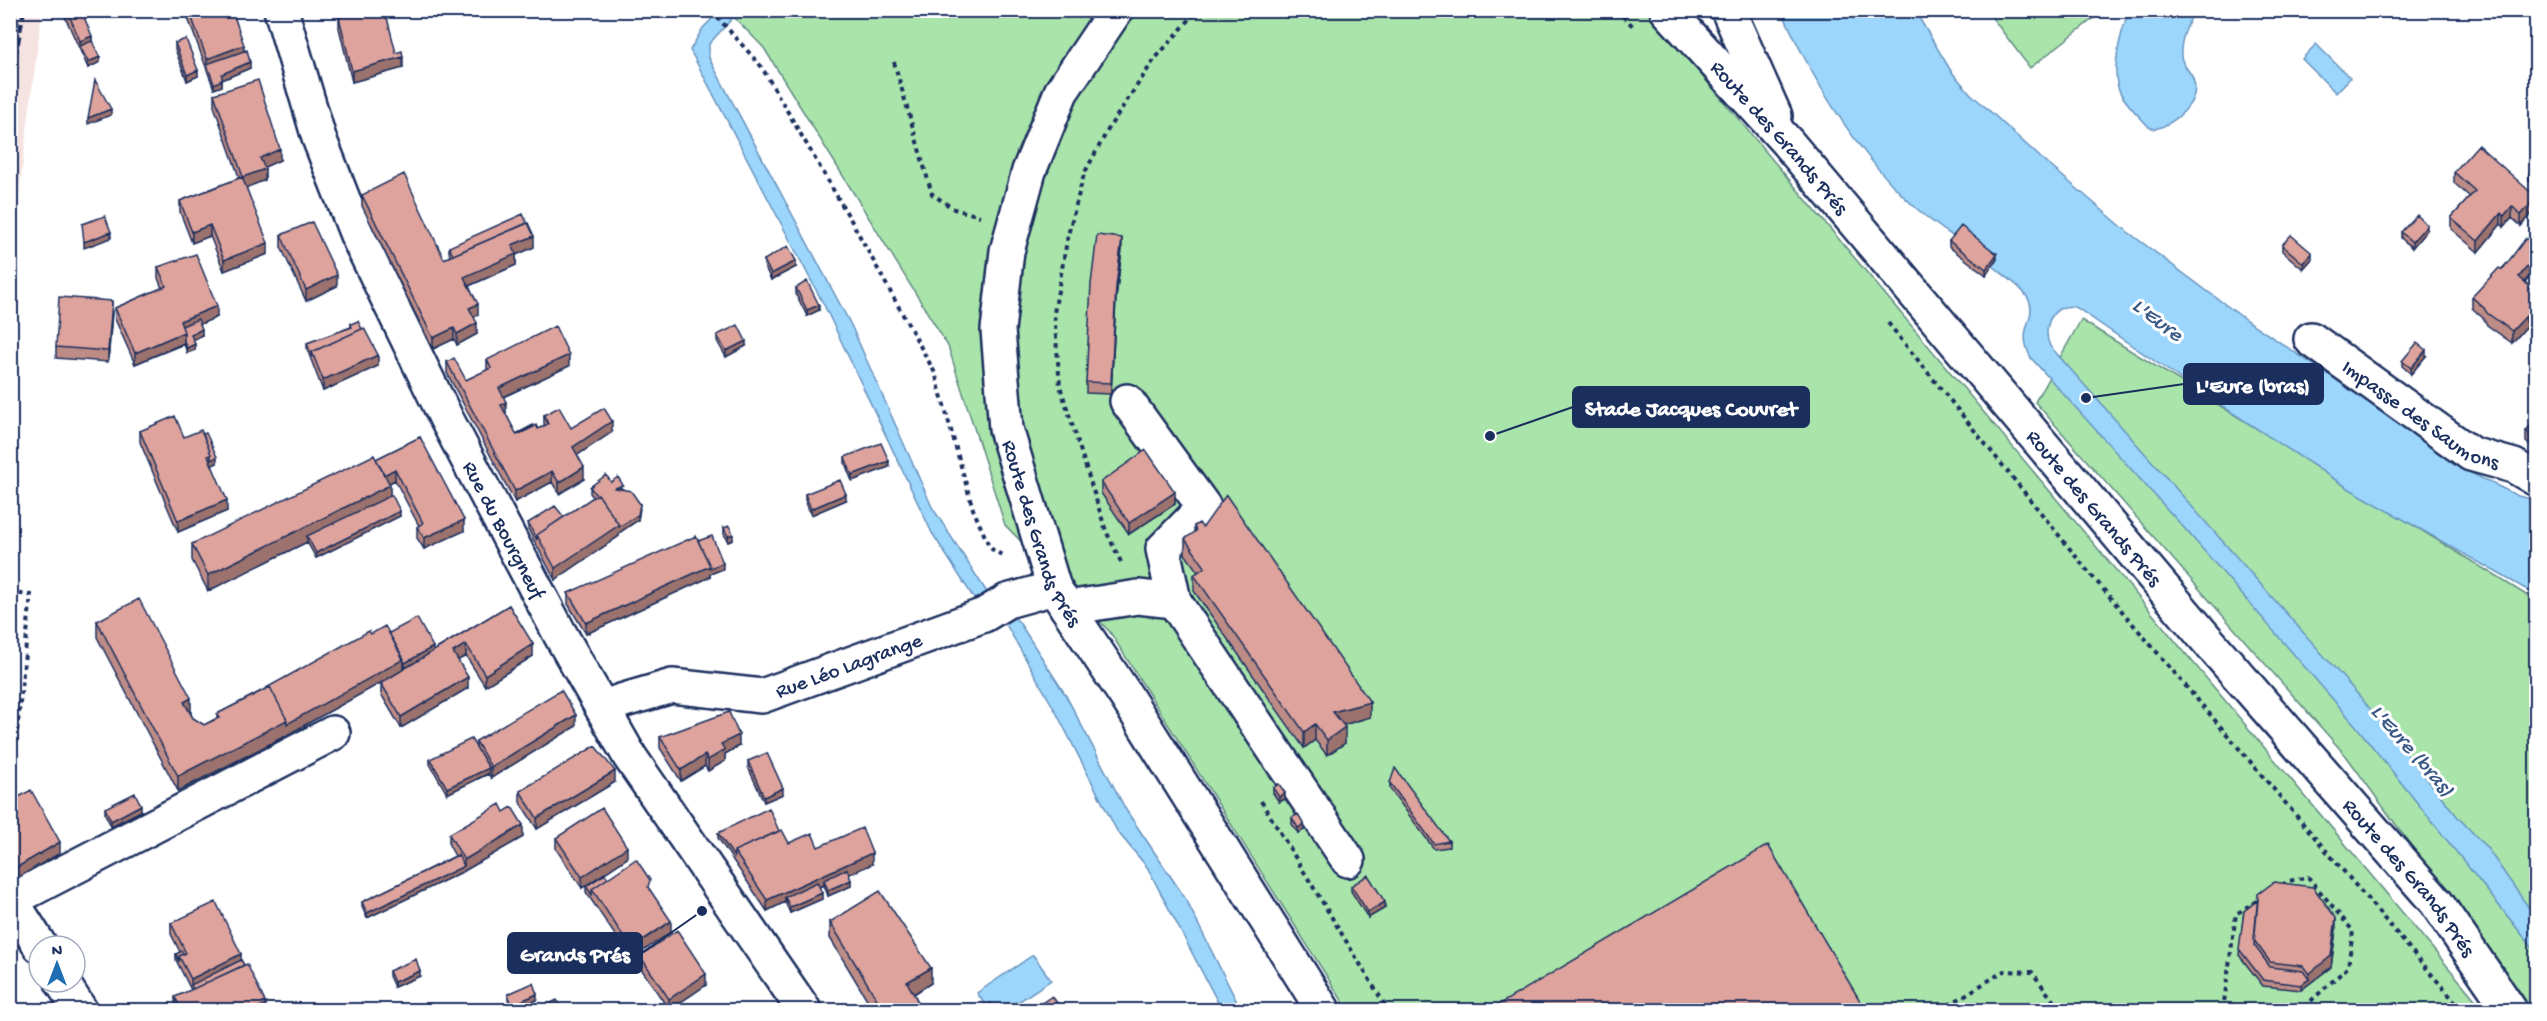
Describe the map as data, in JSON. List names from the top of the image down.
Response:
{
  "streets": {
    "street": [
      "Route des Grands Prés",
      "Impasse des Saumons",
      "Rue du Bourgneuf",
      "Rue Léo Lagrange"
    ]
  },
  "crossings": [
    ["Route des Grands Prés", "Rue Léo Lagrange"],
    ["Rue du Bourgneuf", "Rue Léo Lagrange"]
  ],
  "water": ["L'Eure", "L'Eure (bras)"],
  "places": ["L'Eure (bras)", "Stade Jacques Couvret", "Grands Prés"],
  "north": "top"
}
